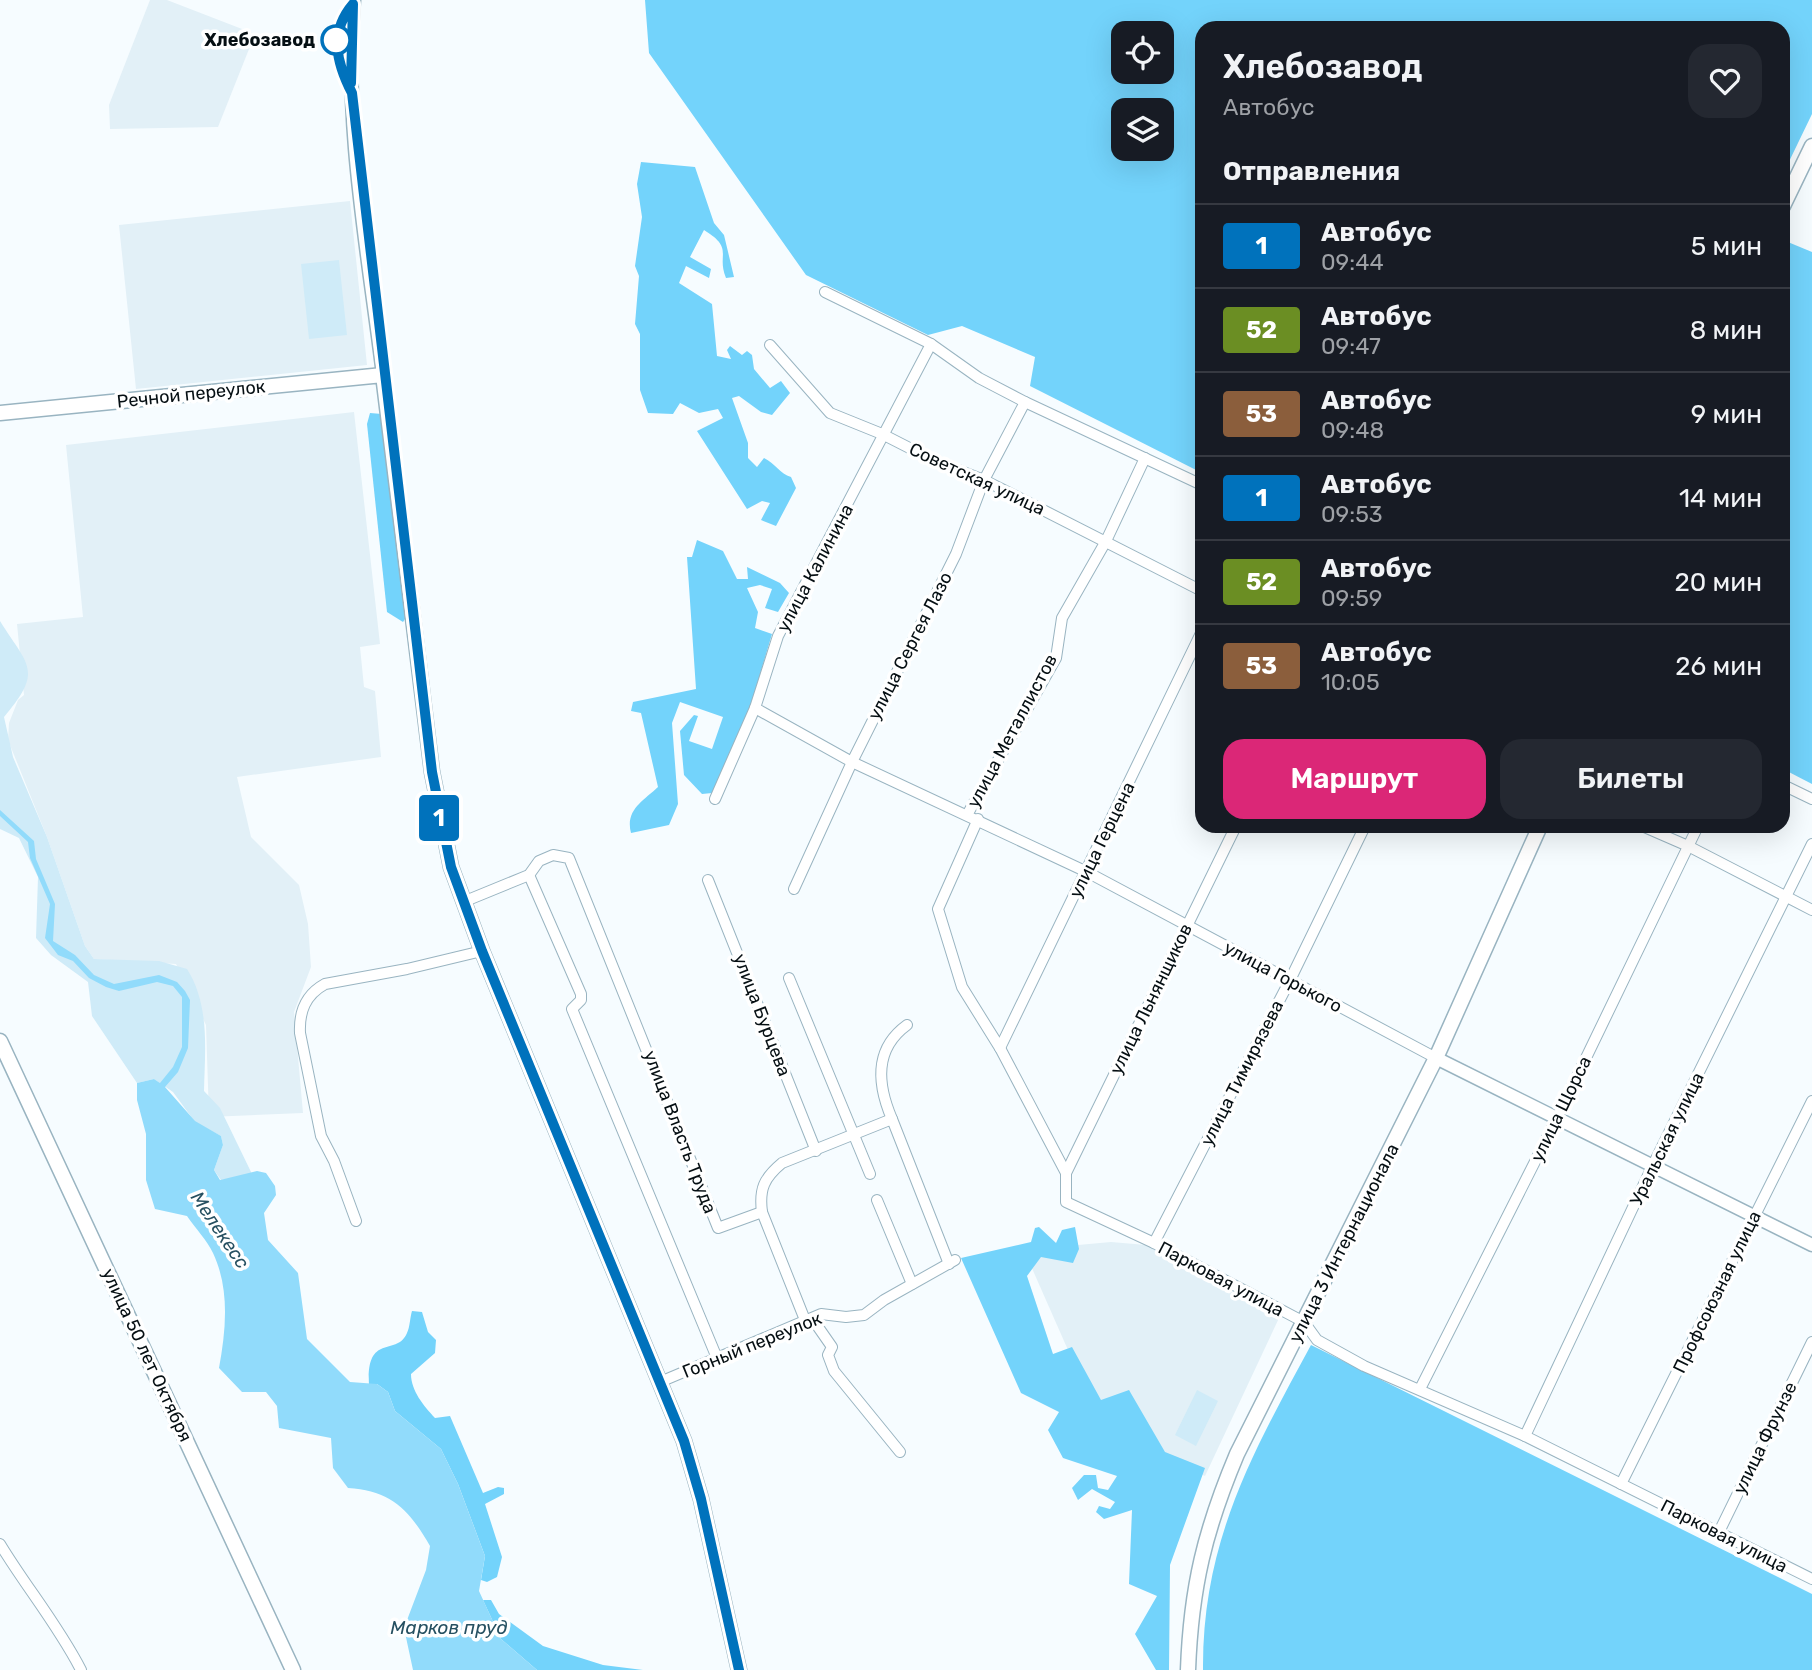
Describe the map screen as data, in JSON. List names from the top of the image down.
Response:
{
  "streets": {
    "main road": ["Речной переулок", "улица 3 Интернационала", "улица 50 лет Октября"],
    "street": [
      "Советская улица",
      "улица Калинина",
      "улица Сергея Лазо",
      "улица Металлистов",
      "улица Герцена",
      "улица Горького",
      "улица Льнянщиков",
      "улица Бурцева",
      "улица Тимирязева",
      "улица Щорса",
      "улица Власть Труда",
      "Уральская улица",
      "Парковая улица",
      "Профсоюзная улица",
      "Горный переулок",
      "улица Фрунзе"
    ]
  },
  "crossings": [
    ["Советская улица", "улица Калинина"],
    ["Советская улица", "улица Сергея Лазо"],
    ["Советская улица", "улица Металлистов"],
    ["улица Калинина", "улица Горького"],
    ["улица Сергея Лазо", "улица Горького"],
    ["улица Металлистов", "улица Горького"],
    ["улица Герцена", "улица Горького"],
    ["улица Герцена", "Парковая улица"],
    ["улица Горького", "улица Льнянщиков"],
    ["улица Горького", "улица Тимирязева"],
    ["улица Горького", "улица Щорса"],
    ["улица Горького", "Уральская улица"],
    ["улица Горького", "улица 3 Интернационала"],
    ["улица Горького", "Парковая улица"],
    ["улица Горького", "Профсоюзная улица"],
    ["улица Льнянщиков", "Парковая улица"],
    ["улица Тимирязева", "Парковая улица"],
    ["улица Щорса", "Парковая улица"],
    ["Уральская улица", "Парковая улица"],
    ["улица 3 Интернационала", "Парковая улица"],
    ["Парковая улица", "Профсоюзная улица"],
    ["Парковая улица", "улица Фрунзе"]
  ],
  "water": ["Мелекесс", "Марков пруд"],
  "places": ["Хлебозавод"],
  "lines": ["bus line 1"],
  "page": {
    "on_map": "1",
    "heading": [
      ["Хлебозавод", "Автобус"],
      "Отправления"
    ],
    "list": [
      {
        "mark": "1",
        "name": "Автобус",
        "note": "09:44",
        "value": "5 мин"
      },
      {
        "mark": "52",
        "name": "Автобус",
        "note": "09:47",
        "value": "8 мин"
      },
      {
        "mark": "53",
        "name": "Автобус",
        "note": "09:48",
        "value": "9 мин"
      },
      {
        "mark": "1",
        "name": "Автобус",
        "note": "09:53",
        "value": "14 мин"
      },
      {
        "mark": "52",
        "name": "Автобус",
        "note": "09:59",
        "value": "20 мин"
      },
      {
        "mark": "53",
        "name": "Автобус",
        "note": "10:05",
        "value": "26 мин"
      }
    ],
    "buttons": ["Маршрут", "Билеты"]
  }
}
